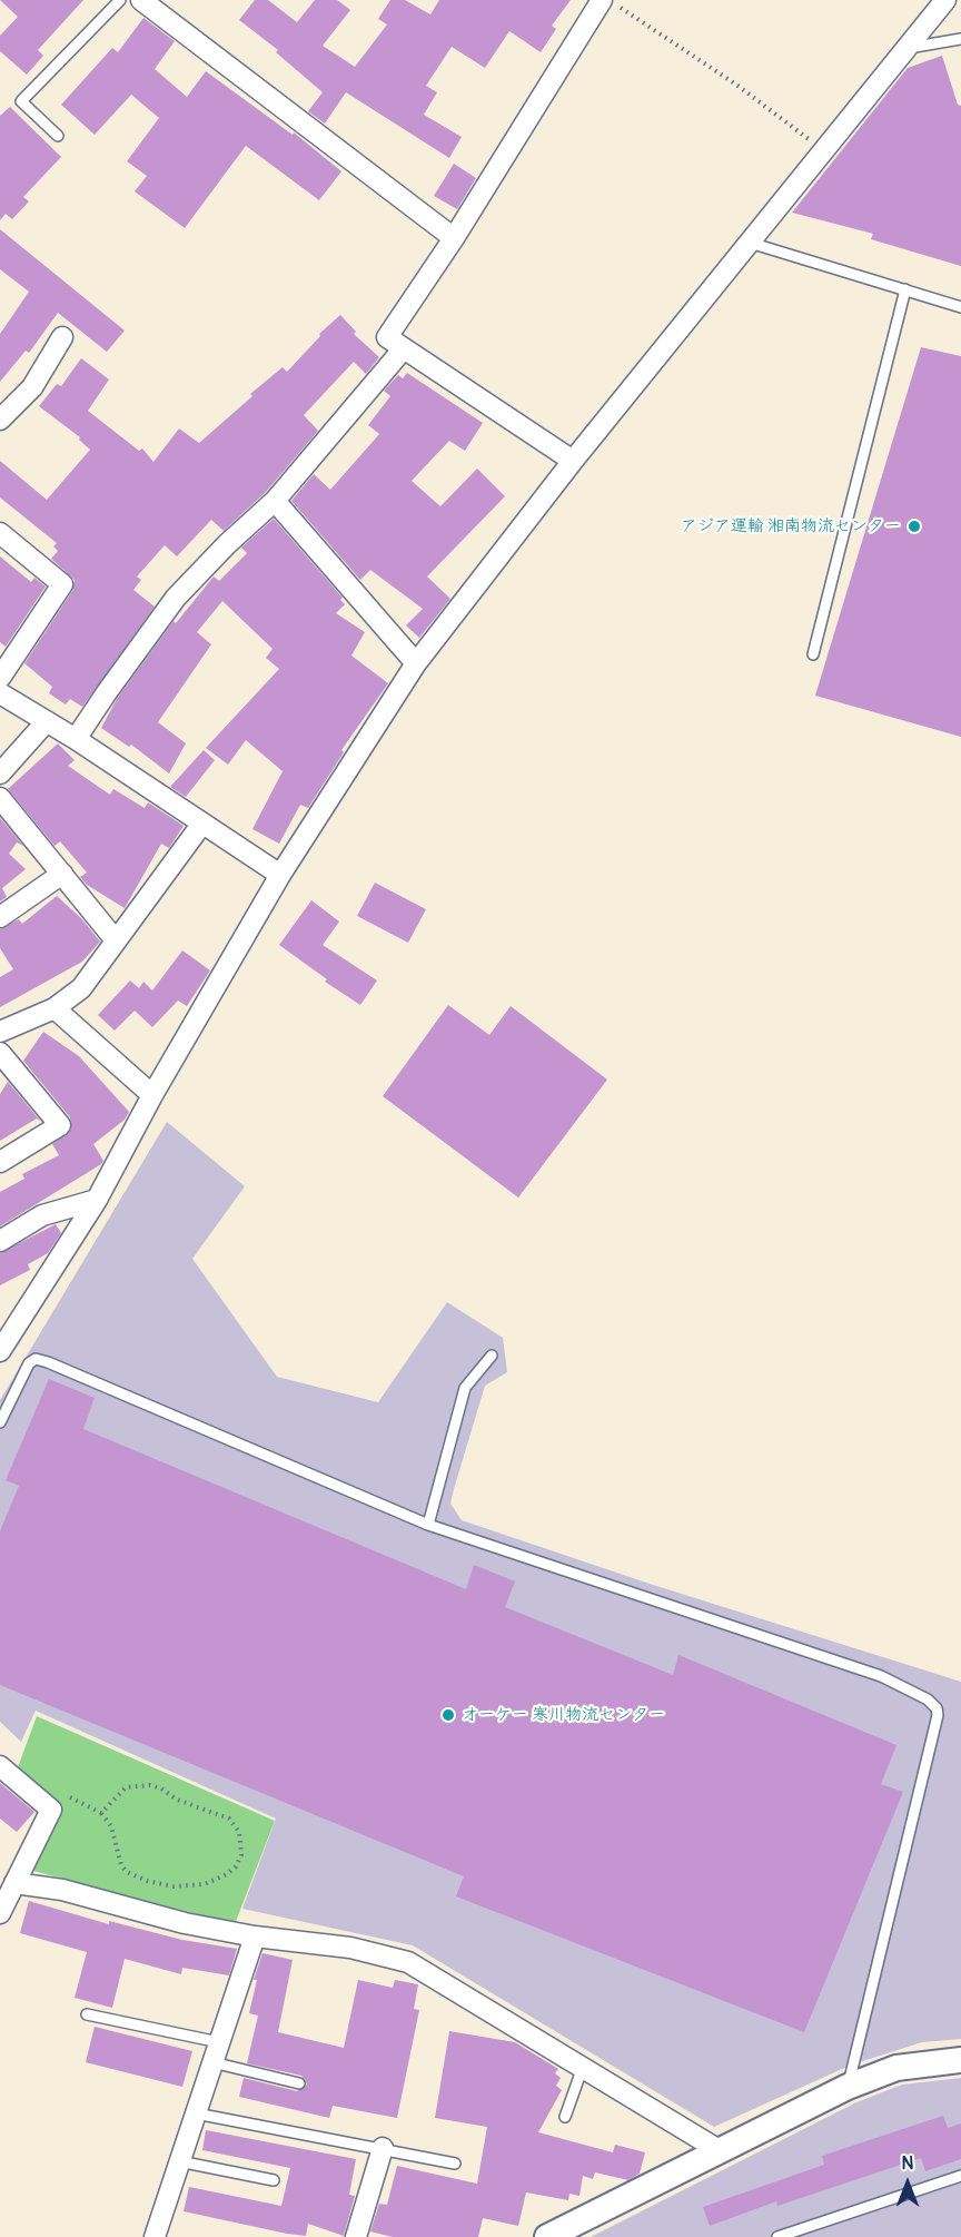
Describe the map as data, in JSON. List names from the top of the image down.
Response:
{
  "places": ["アジア運輸 湘南物流センター", "オーケー 寒川物流センター"],
  "north": "top"
}
